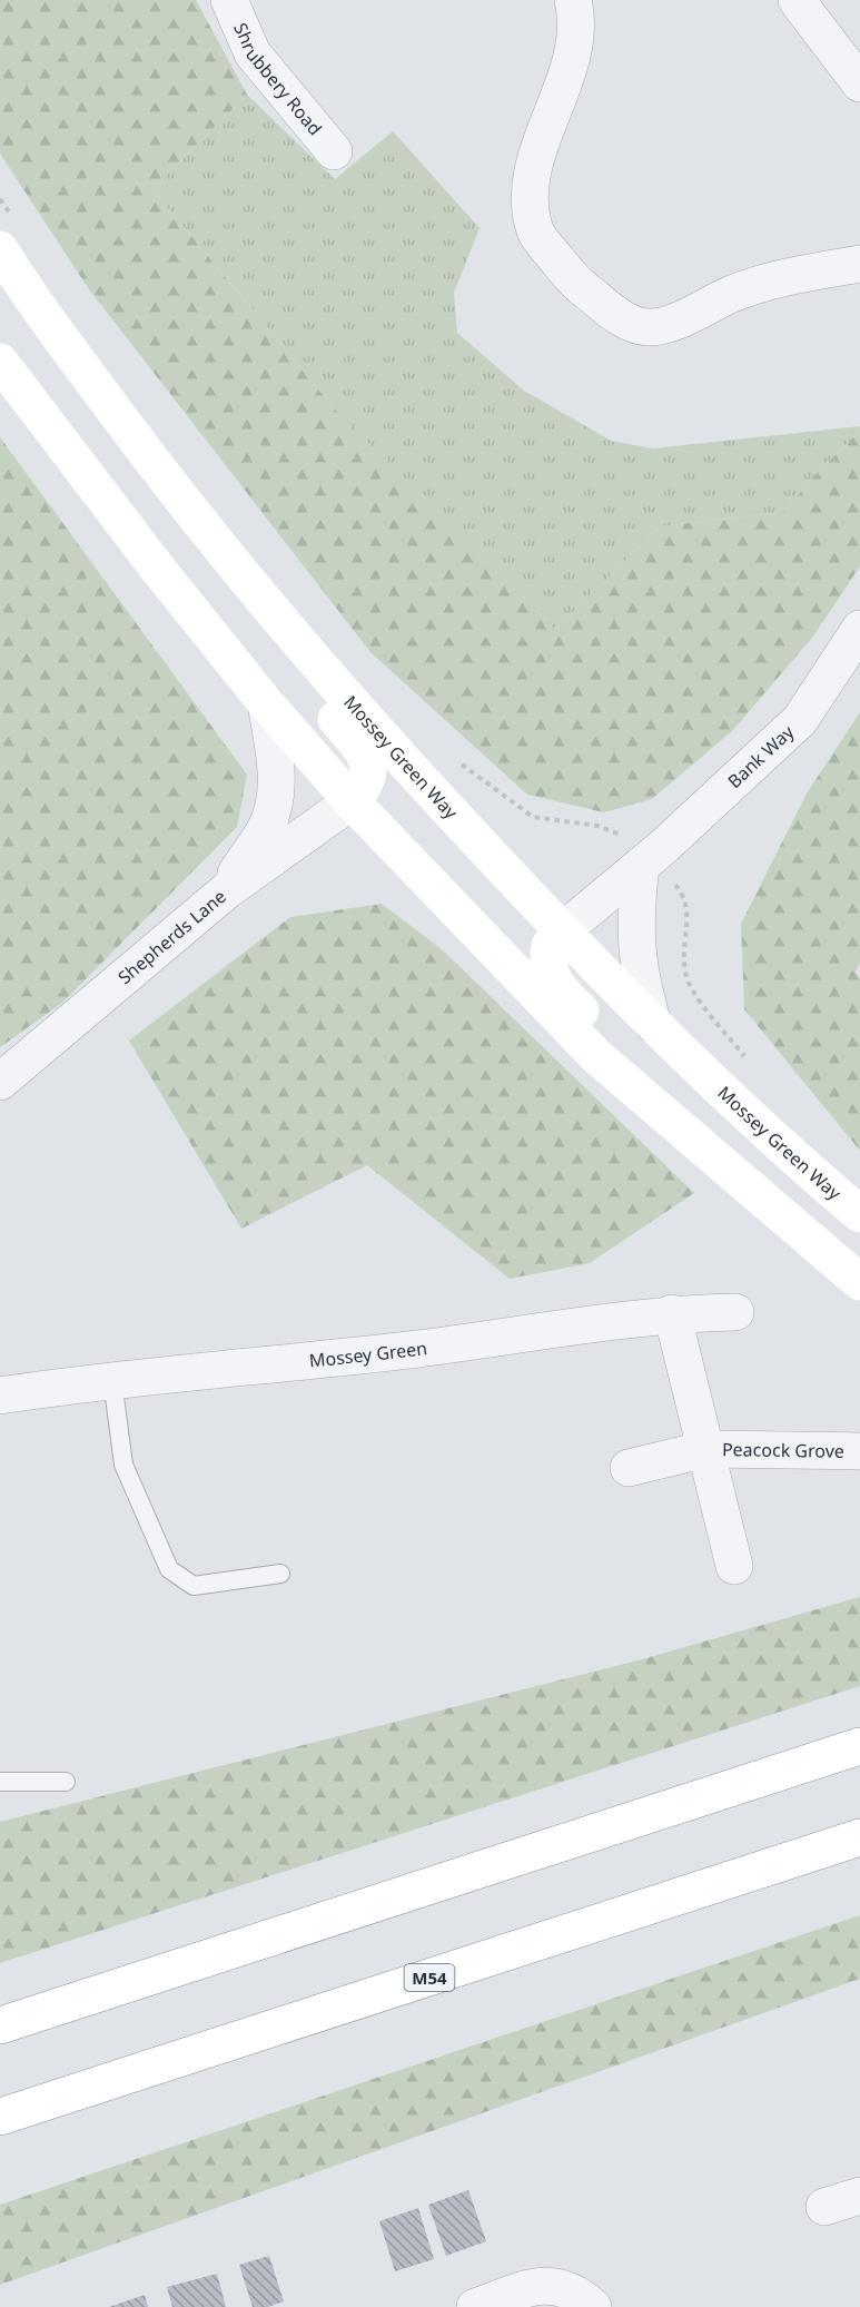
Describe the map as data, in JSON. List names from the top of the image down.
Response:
{
  "streets": {
    "main road": ["Mossey Green Way", "M54"],
    "street": [
      "Shrubbery Road",
      "Bank Way",
      "Shepherds Lane",
      "Mossey Green",
      "Peacock Grove"
    ]
  },
  "crossings": [
    ["Bank Way", "Mossey Green Way"],
    ["Mossey Green", "Peacock Grove"]
  ]
}
